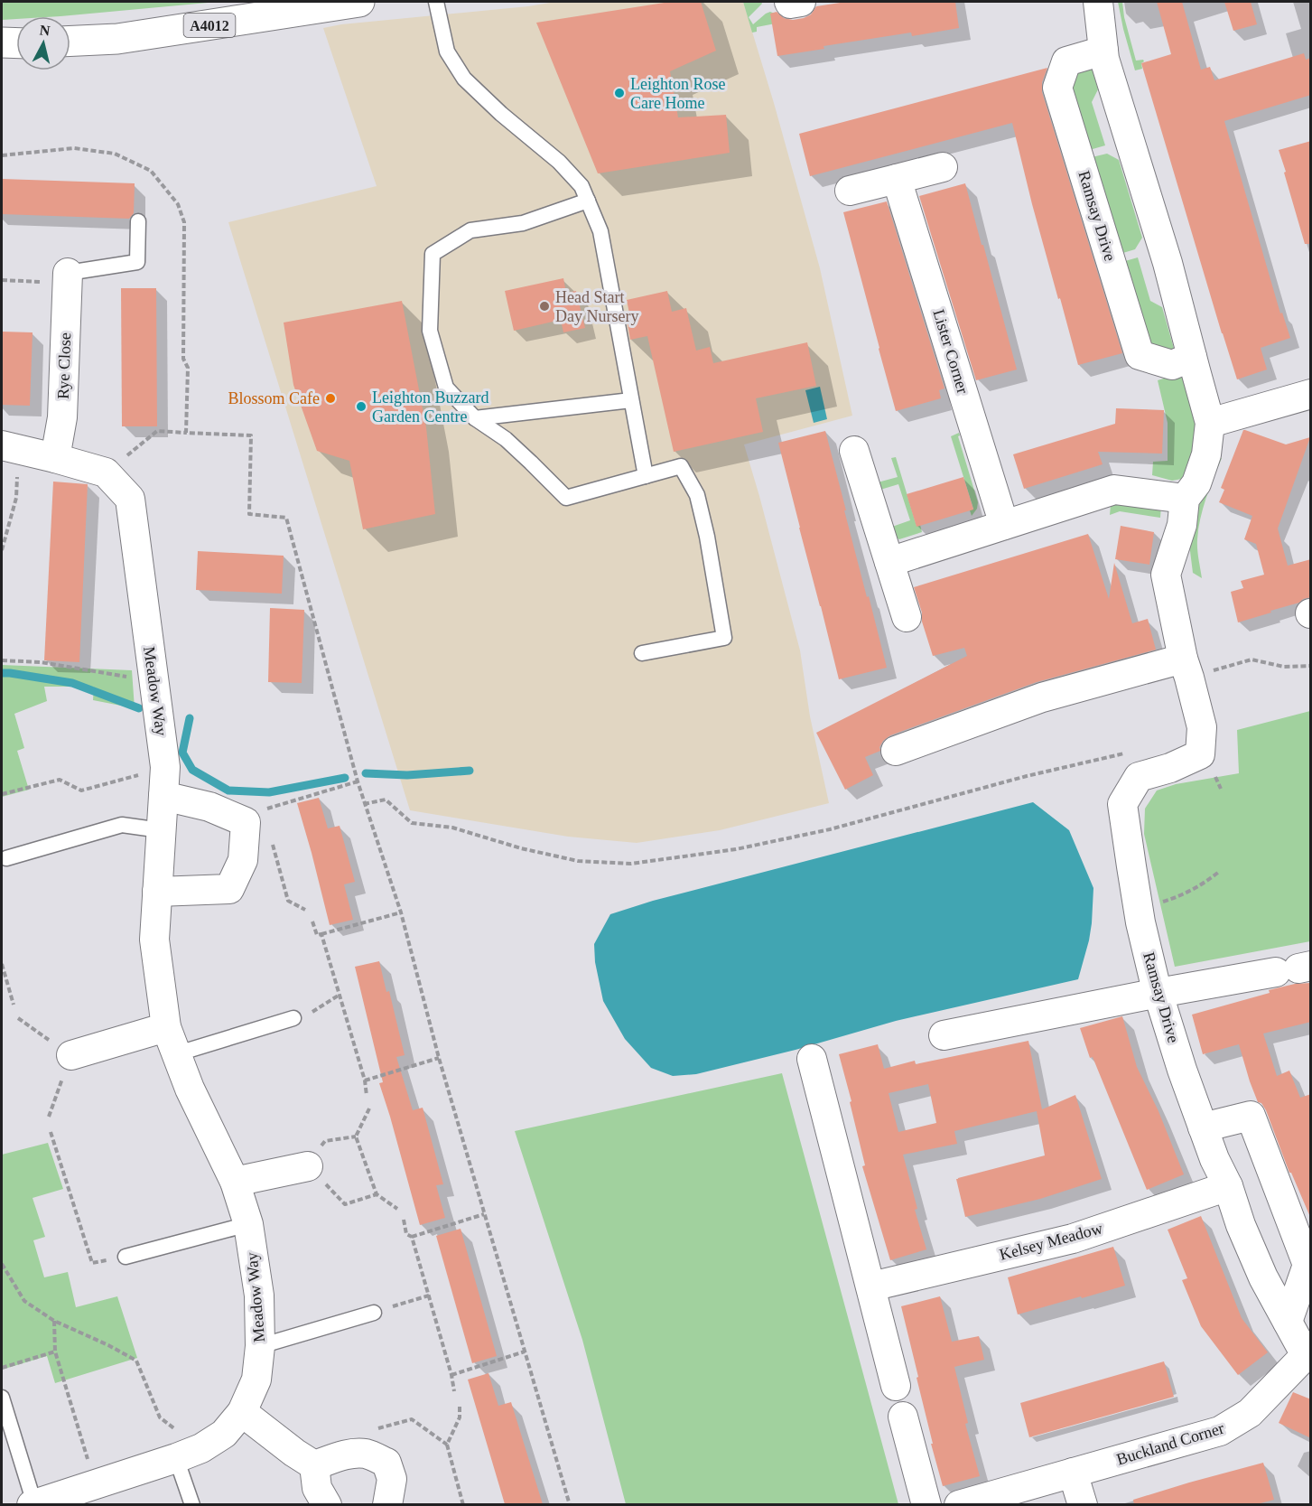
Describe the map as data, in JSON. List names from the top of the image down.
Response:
{
  "streets": {
    "main road": ["A4012"],
    "street": [
      "Ramsay Drive",
      "Lister Corner",
      "Rye Close",
      "Meadow Way",
      "Kelsey Meadow",
      "Buckland Corner"
    ]
  },
  "crossings": [
    ["Ramsay Drive", "Kelsey Meadow"],
    ["Ramsay Drive", "Buckland Corner"]
  ],
  "places": [
    "Leighton Rose Care Home",
    "Head Start Day Nursery",
    "Blossom Cafe",
    "Leighton Buzzard Garden Centre"
  ],
  "north": "top"
}
